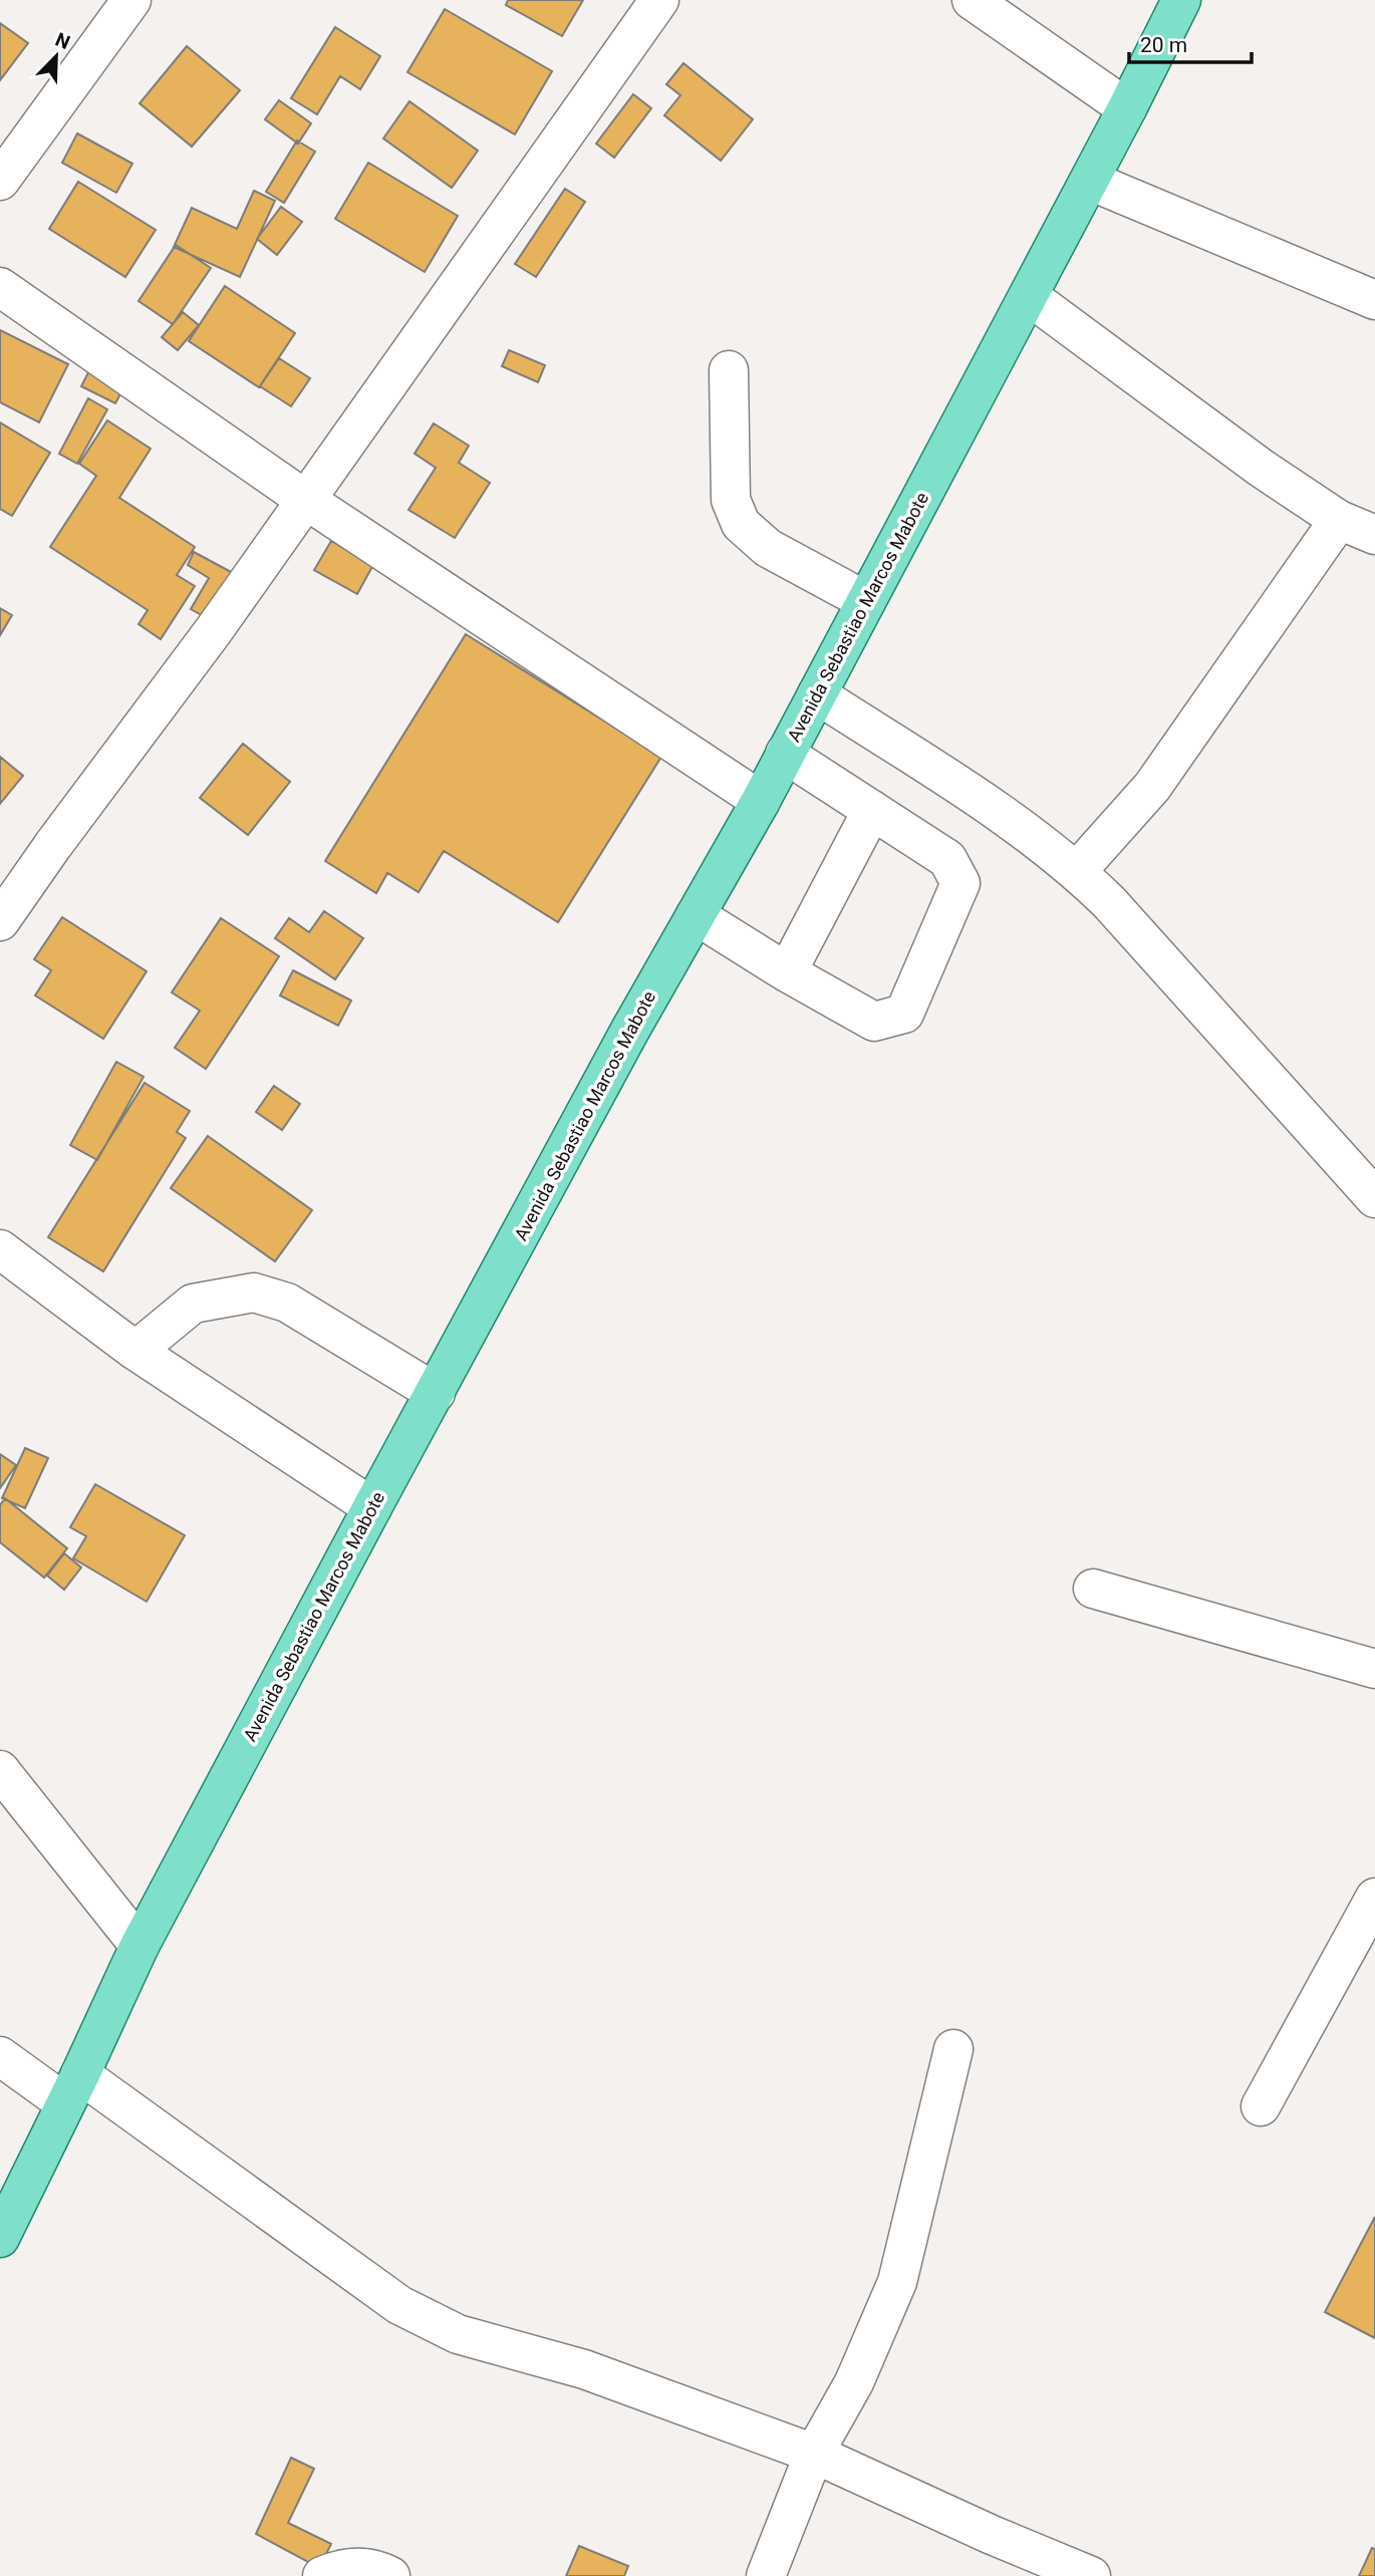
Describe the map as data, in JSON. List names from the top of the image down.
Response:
{
  "streets": {
    "main road": ["Avenida Sebastiao Marcos Mabote"]
  },
  "scale_bar": "20 m",
  "north": "top right"
}
